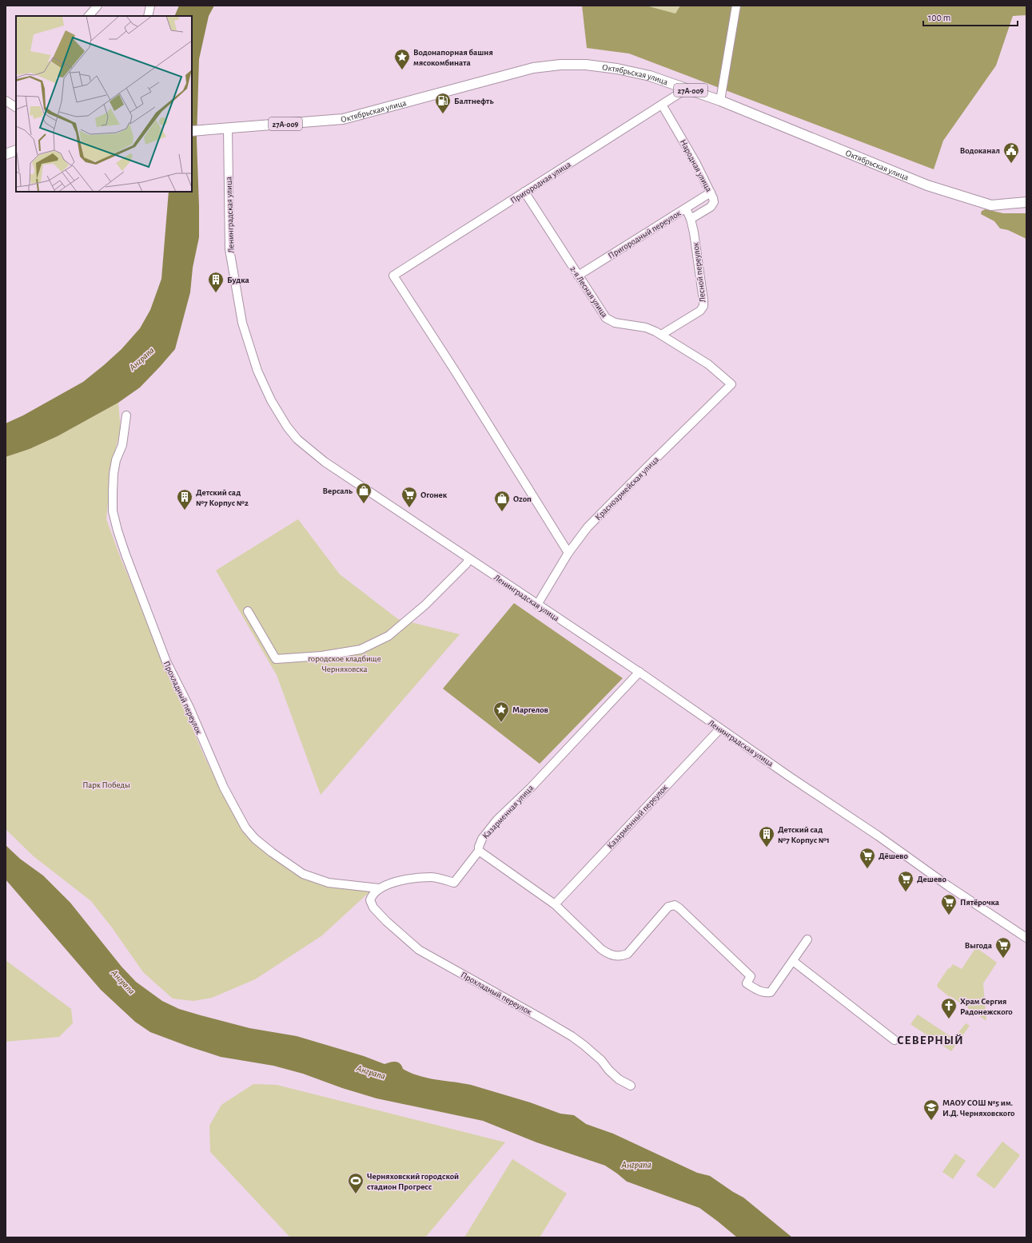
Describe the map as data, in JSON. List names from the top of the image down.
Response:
{
  "streets": {
    "main road": ["Октябрьская улица", "27А-009"],
    "street": [
      "Народная улица",
      "Пригородная улица",
      "Ленинградская улица",
      "Пригородный переулок",
      "Лесной переулок",
      "2-я Лесная улица",
      "Красноармейская улица",
      "Прохладный переулок",
      "Казарменная улица",
      "Казарменный переулок"
    ]
  },
  "crossings": [
    ["Октябрьская улица", "27А-009"],
    ["Октябрьская улица", "Пригородная улица"],
    ["Октябрьская улица", "Ленинградская улица"],
    ["27А-009", "Ленинградская улица"],
    ["Народная улица", "Пригородная улица"],
    ["Народная улица", "Пригородный переулок"],
    ["Народная улица", "Лесной переулок"],
    ["Пригородная улица", "2-я Лесная улица"],
    ["Пригородная улица", "Красноармейская улица"],
    ["Ленинградская улица", "Красноармейская улица"],
    ["Ленинградская улица", "Казарменная улица"],
    ["Ленинградская улица", "Казарменный переулок"],
    ["Пригородный переулок", "Лесной переулок"],
    ["Пригородный переулок", "2-я Лесная улица"],
    ["Лесной переулок", "2-я Лесная улица"],
    ["2-я Лесная улица", "Красноармейская улица"],
    ["Казарменная улица", "Казарменный переулок"]
  ],
  "districts": ["СЕВЕРНЫЙ"],
  "water": ["Анграпа"],
  "parks": ["городское кладбище Черняховска", "Парк Победы"],
  "places": {
    "place": ["Водонапорная башня мясокомбината", "Маргелов"],
    "fuel station": ["Балтнефть"],
    "public building": ["Водоканал"],
    "building": ["Будка", "Детский сад №7 Корпус №2", "Детский сад №7 Корпус №1"],
    "shop": ["Версаль", "Ozon"],
    "supermarket": [
      "Огонек",
      "Дёшево",
      "Дешево",
      "Пятёрочка",
      "Выгода"
    ],
    "church": ["Храм Сергия Радонежского"],
    "school or university": ["МАОУ СОШ №5 им. И.Д. Черняховского"],
    "sports": ["Черняховский городской стадион Прогресс"]
  },
  "scale_bar": "100 m"
}
